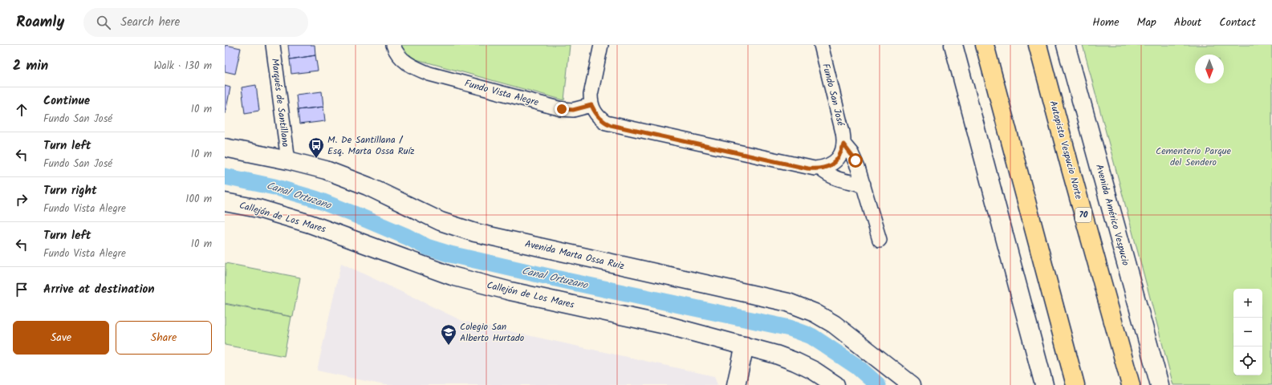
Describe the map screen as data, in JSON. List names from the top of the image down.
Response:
{
  "streets": {
    "highway": ["Autopista Vespucio Norte", "70"],
    "street": [
      "Fundo Vista Alegre",
      "Fundo San José",
      "Marqués de Santillana",
      "Avenida Américo Vespucio",
      "Callejón de Los Mares",
      "Avenida Marta Ossa Ruiz"
    ]
  },
  "crossings": [
    ["Marqués de Santillana", "Avenida Marta Ossa Ruiz"]
  ],
  "water": ["Canal Ortuzano"],
  "parks": ["Cementerio Parque del Sendero"],
  "places": {
    "bus stop": ["M. De Santillana / Esq. Marta Ossa Ruíz"],
    "school or university": ["Colegio San Alberto Hurtado"]
  },
  "north": "bottom",
  "page": {
    "header": "Roamly",
    "search": "Search here",
    "nav": [
      "Home",
      "Map",
      "About",
      "Contact"
    ],
    "heading": ["2 min", "Walk · 130 m"],
    "list": [
      ["Continue", "Fundo San José", "10 m"],
      ["Turn left", "Fundo San José", "10 m"],
      ["Turn right", "Fundo Vista Alegre", "100 m"],
      ["Turn left", "Fundo Vista Alegre", "10 m"],
      "Arrive at destination"
    ],
    "map_buttons": ["+", "−"],
    "buttons": ["Save", "Share"]
  }
}
